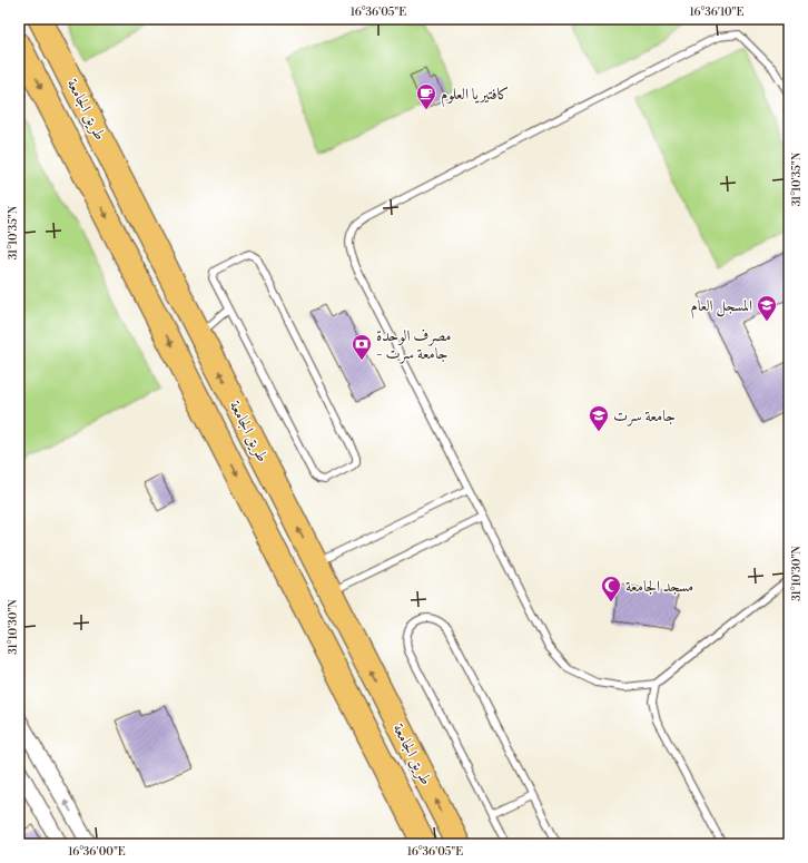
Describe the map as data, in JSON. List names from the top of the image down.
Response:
{
  "streets": {
    "highway": ["طريق الجامعة"]
  },
  "places": {
    "cafe": ["كافتيريا العلوم"],
    "school or university": ["المسجل العام", "جامعة سرت"],
    "bank": ["مصرف الوحدة - جامعة سرت"],
    "mosque": ["مسجد الجامعة"]
  },
  "coordinates": [
    "16°36'05\"E",
    "16°36'10\"E",
    "31°10'35\"N",
    "31°10'30\"N",
    "16°36'00\"E"
  ]
}
